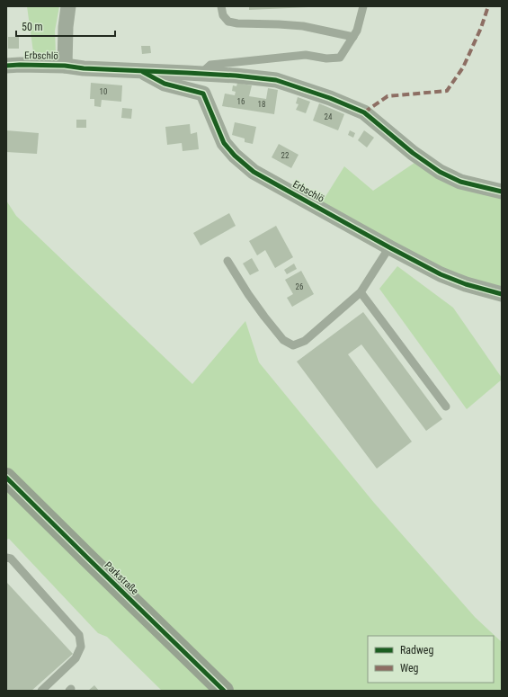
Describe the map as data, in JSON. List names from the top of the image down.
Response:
{
  "streets": {
    "main road": ["Parkstraße"],
    "street": ["Erbschlö"]
  },
  "house_numbers": [
    "10",
    "16",
    "18",
    "24",
    "22",
    "26"
  ],
  "legend": ["Radweg", "Weg"],
  "scale_bar": "50 m"
}
